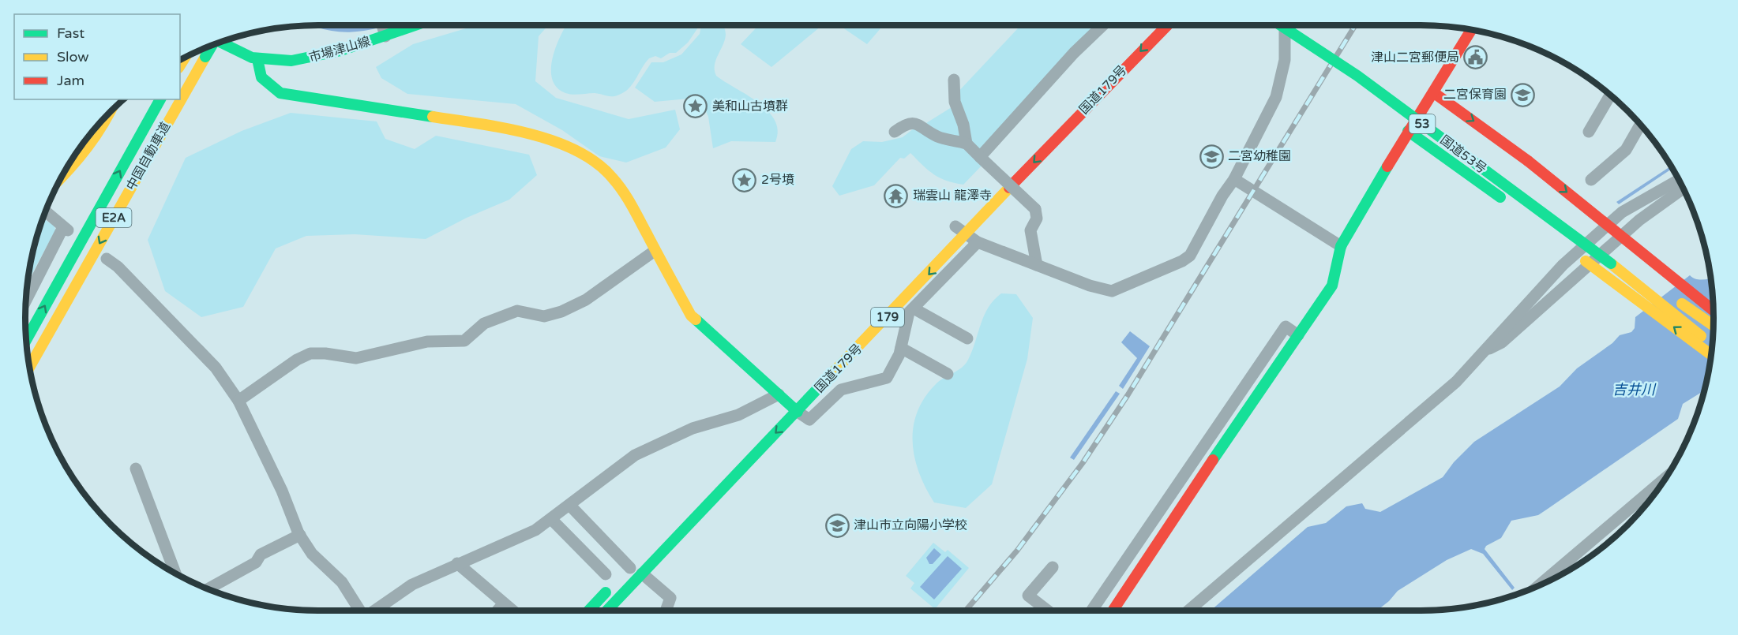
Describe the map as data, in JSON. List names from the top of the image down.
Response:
{
  "streets": {
    "main road": [
      "市場津山線",
      "国道179号",
      "53",
      "国道53号",
      "中国自動車道",
      "E2A",
      "179"
    ]
  },
  "one_way": ["国道179号"],
  "water": ["吉井川"],
  "places": {
    "public building": ["津山二宮郵便局"],
    "school or university": ["二宮保育園", "二宮幼稚園", "津山市立向陽小学校"],
    "place": ["美和山古墳群", "2号墳"],
    "temple": ["瑞雲山 龍澤寺"]
  },
  "legend": ["Fast", "Slow", "Jam"]
}
